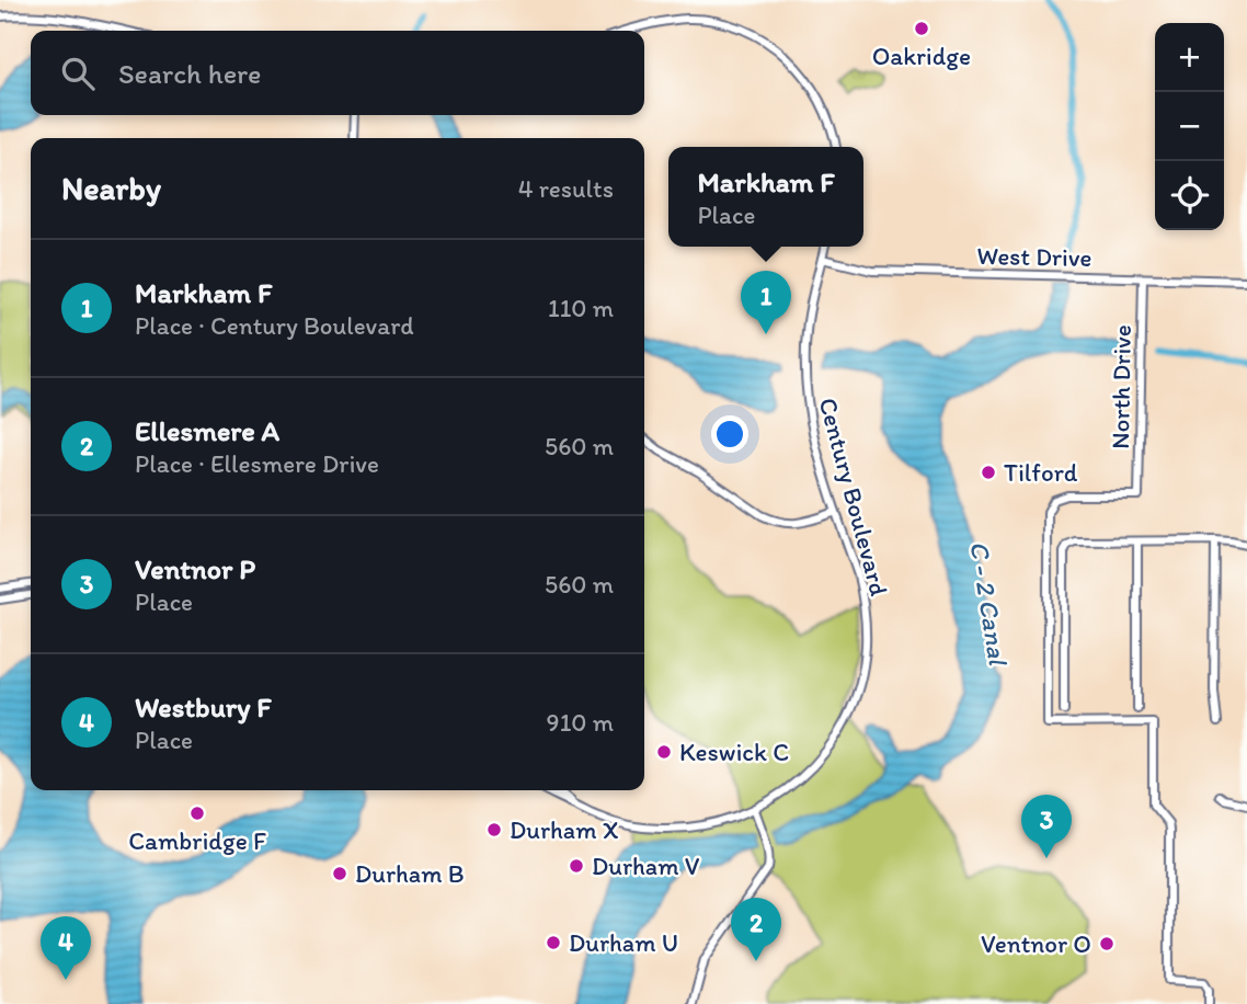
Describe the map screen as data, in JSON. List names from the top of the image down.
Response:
{
  "streets": {
    "street": ["West Drive", "North Drive", "Century Boulevard"]
  },
  "crossings": [
    ["West Drive", "North Drive"],
    ["West Drive", "Century Boulevard"]
  ],
  "water": ["C - 2 Canal"],
  "places": [
    "Oakridge",
    "Tilford",
    "Keswick C",
    "Cambridge F",
    "Durham X",
    "Durham V",
    "Durham B",
    "Durham U",
    "Ventnor O"
  ],
  "page": {
    "map_buttons": ["+", "−"],
    "search": "Search here",
    "heading": ["Nearby", "4 results"],
    "popup": ["Markham F", "Place"],
    "list": [
      {
        "mark": "1",
        "name": "Markham F",
        "note": "Place · Century Boulevard",
        "value": "110 m"
      },
      {
        "mark": "2",
        "name": "Ellesmere A",
        "note": "Place · Ellesmere Drive",
        "value": "560 m"
      },
      {
        "mark": "3",
        "name": "Ventnor P",
        "note": "Place",
        "value": "560 m"
      },
      {
        "mark": "4",
        "name": "Westbury F",
        "note": "Place",
        "value": "910 m"
      }
    ],
    "pins": [
      "1",
      "3",
      "2",
      "4"
    ]
  }
}
